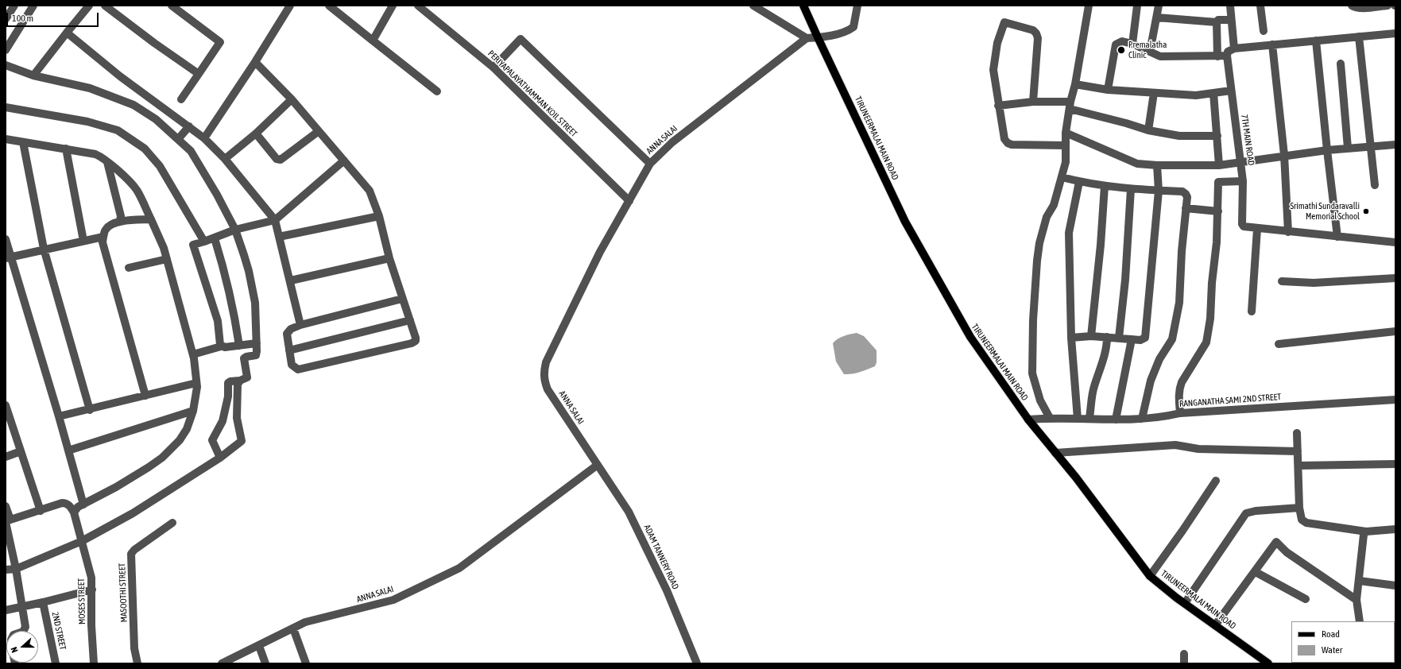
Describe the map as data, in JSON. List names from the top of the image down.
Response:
{
  "streets": {
    "main road": ["TIRUNEERMALAI MAIN ROAD"],
    "street": [
      "PERIYAPALAYATHAMMAN KOIL STREET",
      "ANNA SALAI",
      "7TH MAIN ROAD",
      "RANGANATHA SAMI 2ND STREET",
      "ADAM TANNERY ROAD",
      "MASOOTHI STREET",
      "MOSES STREET",
      "2ND STREET"
    ]
  },
  "crossings": [
    ["PERIYAPALAYATHAMMAN KOIL STREET", "ANNA SALAI"],
    ["TIRUNEERMALAI MAIN ROAD", "RANGANATHA SAMI 2ND STREET"],
    ["ANNA SALAI", "ADAM TANNERY ROAD"]
  ],
  "places": ["Premalatha Clinic", "Srimathi Sundaravalli Memorial School"],
  "legend": ["Road", "Water"],
  "scale_bar": "100 m",
  "north": "left"
}
